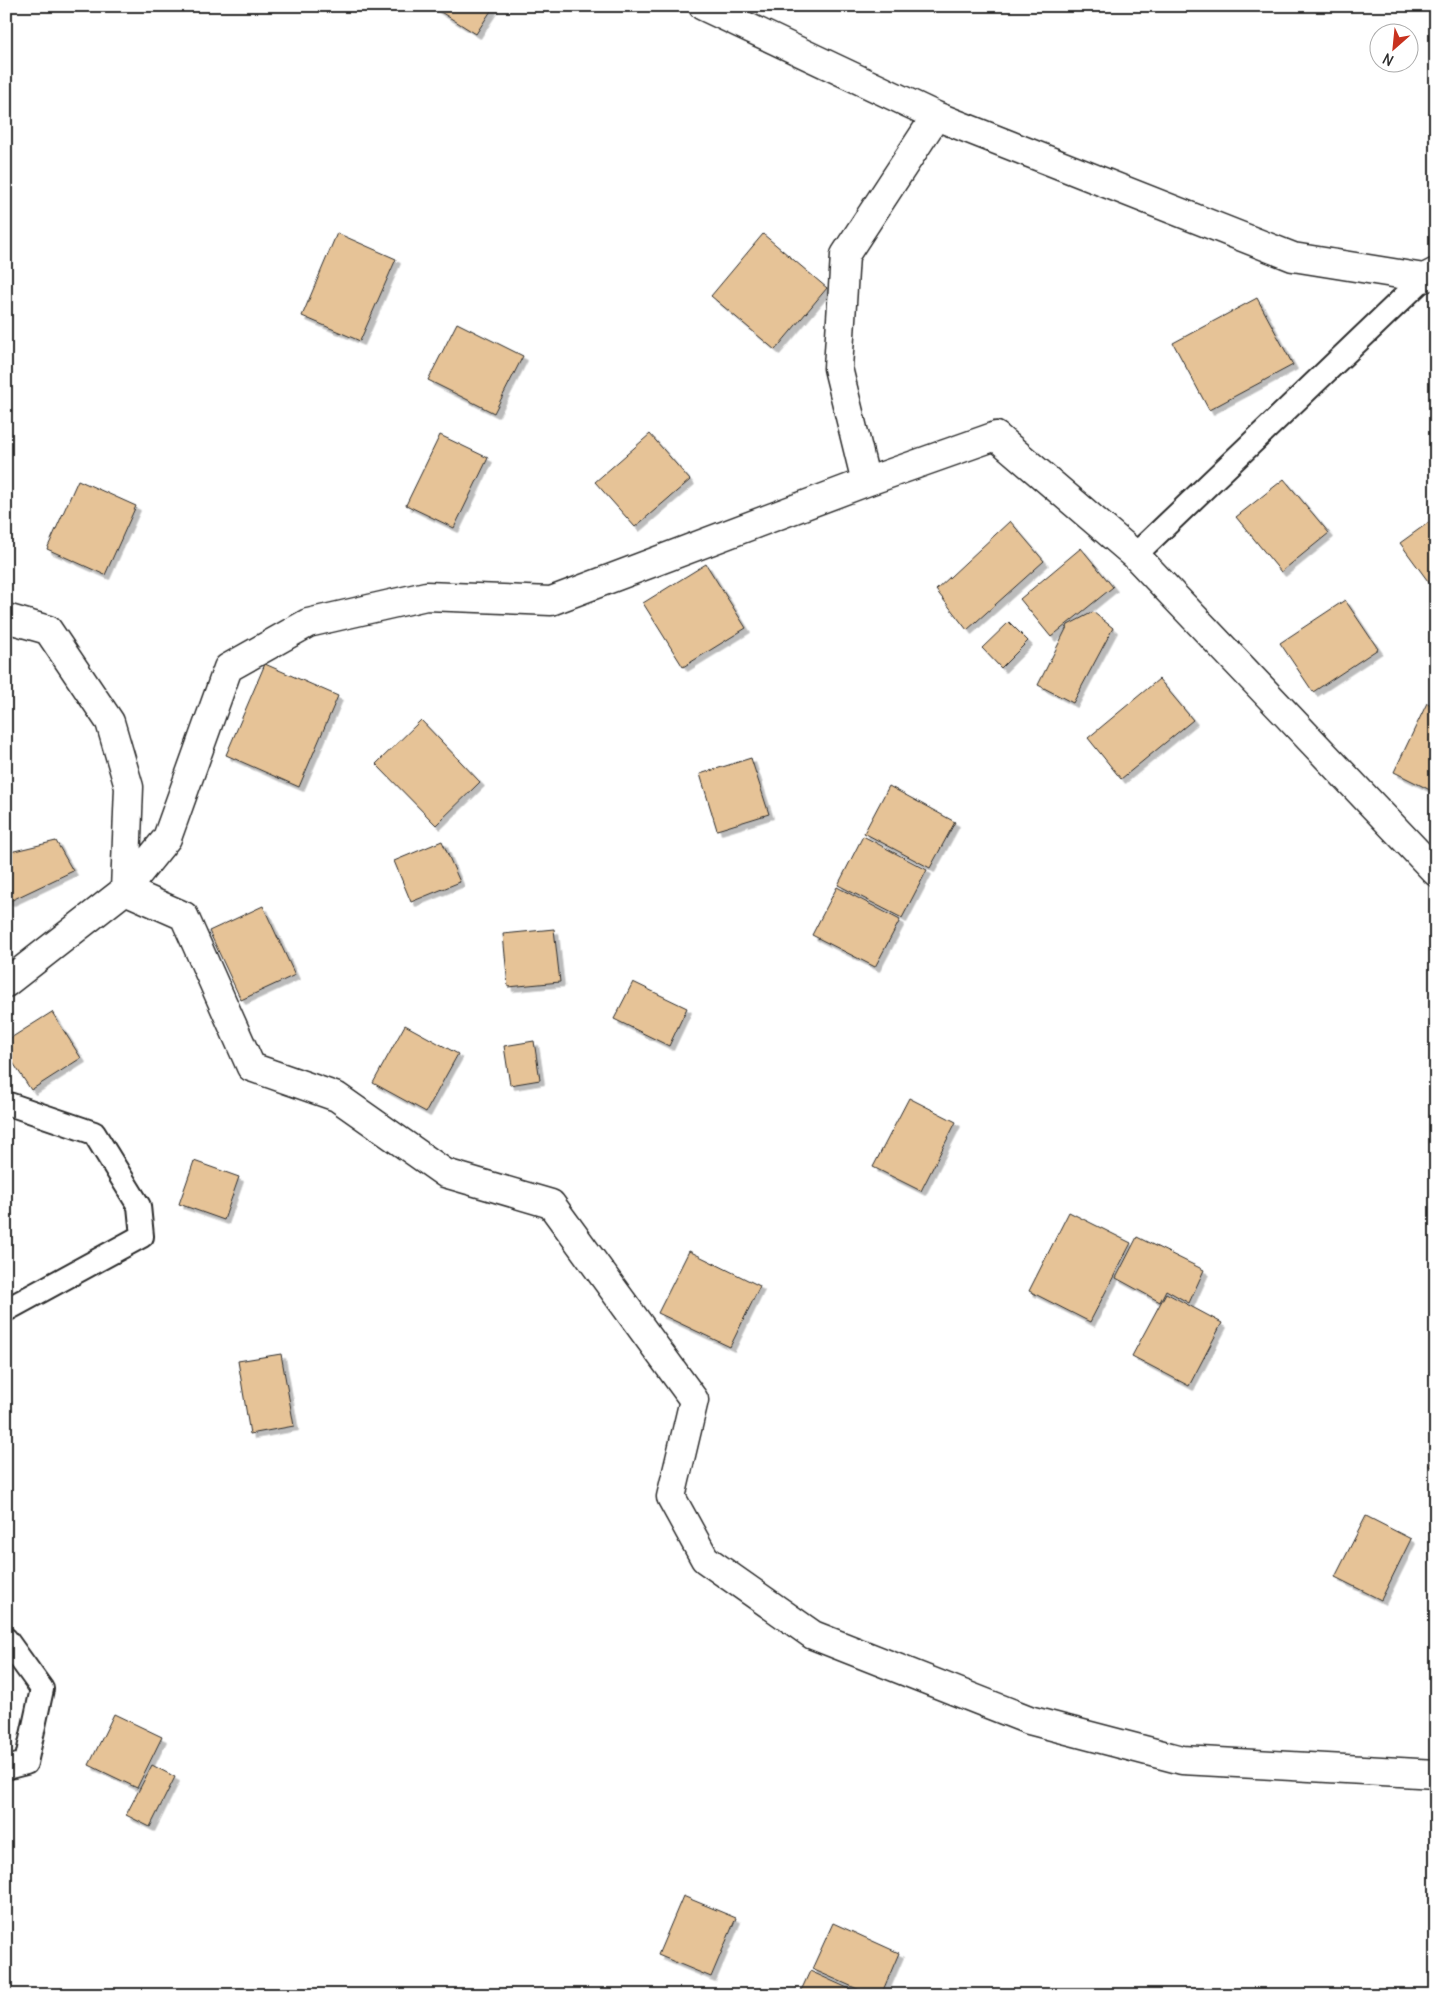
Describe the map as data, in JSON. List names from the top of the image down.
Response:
{
  "north": "bottom left"
}
